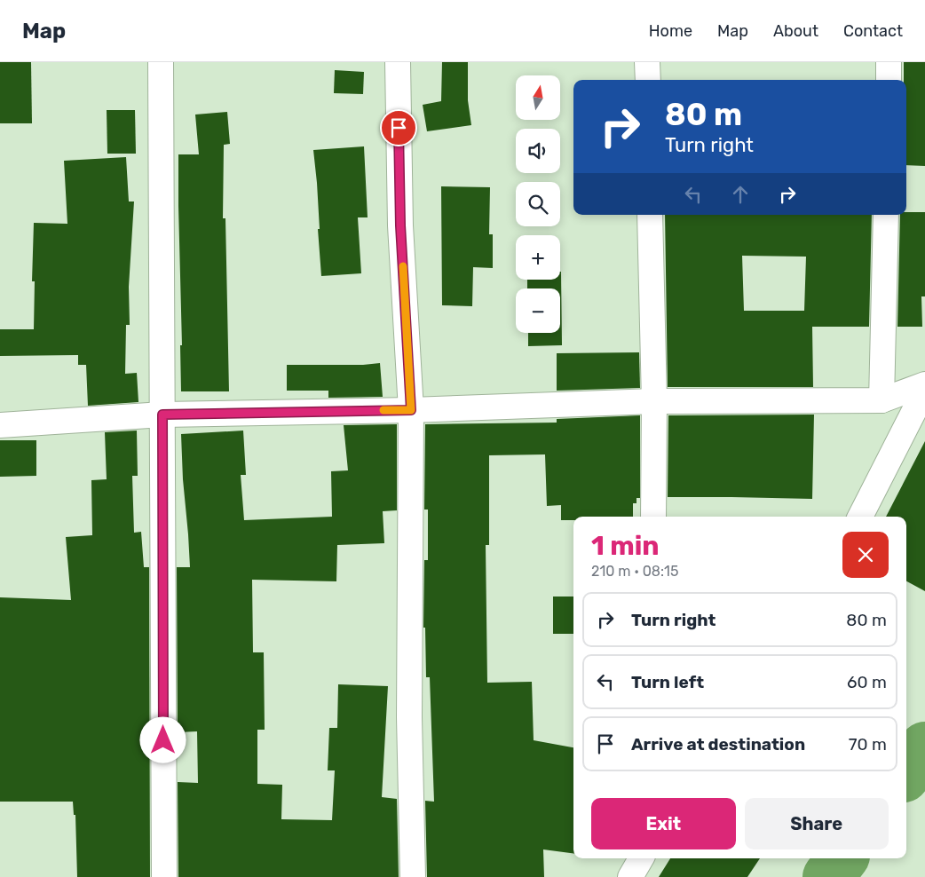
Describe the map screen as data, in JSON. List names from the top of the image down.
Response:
{
  "north": "top",
  "page": {
    "header": "Map",
    "nav": [
      "Home",
      "Map",
      "About",
      "Contact"
    ],
    "map_buttons": ["+", "−"],
    "turn": ["80 m", "Turn right"],
    "heading": ["1 min", "210 m · 08:15"],
    "list": [
      {
        "name": "Turn right",
        "value": "80 m"
      },
      {
        "name": "Turn left",
        "value": "60 m"
      },
      {
        "name": "Arrive at destination",
        "value": "70 m"
      }
    ],
    "buttons": ["Exit", "Share"]
  }
}
